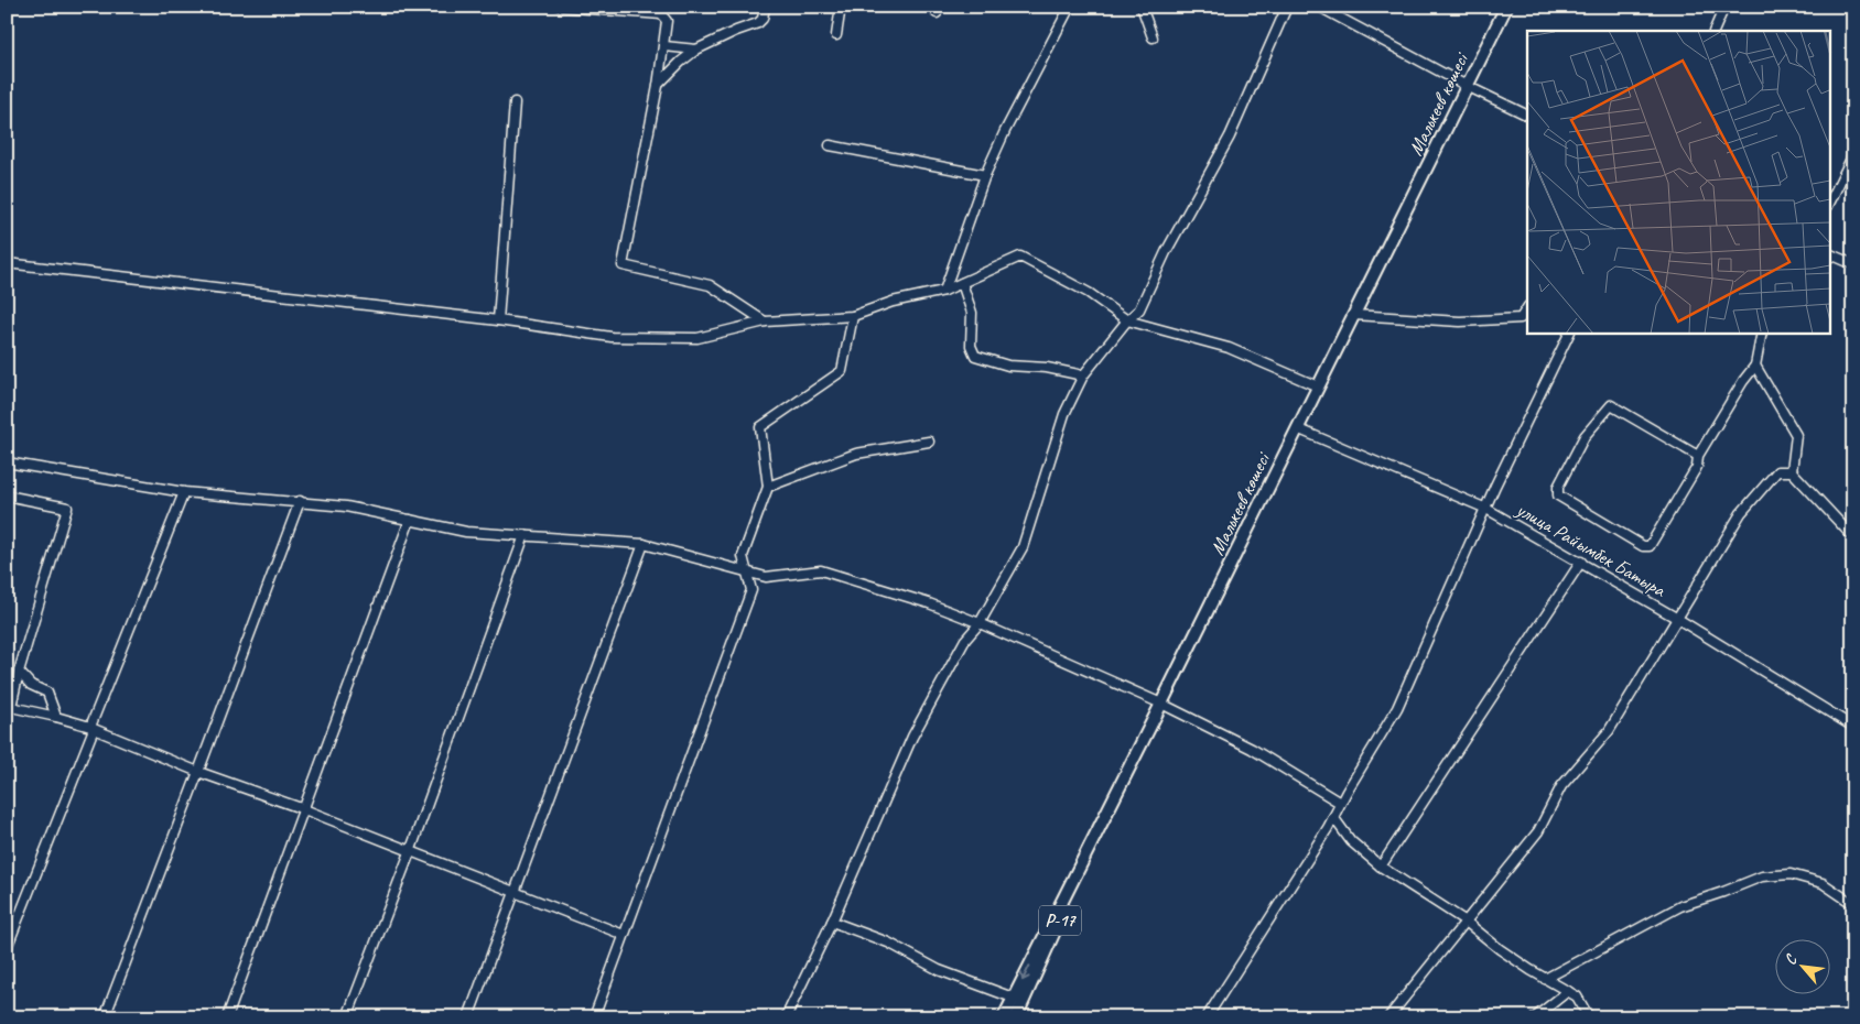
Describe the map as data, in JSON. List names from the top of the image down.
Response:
{
  "streets": {
    "main road": ["Малькеев көшесі", "P-17"],
    "street": ["улица Райымбек Батыра"]
  },
  "crossings": [
    ["Малькеев көшесі", "улица Райымбек Батыра"],
    ["Малькеев көшесі", "P-17"]
  ],
  "north": "top left"
}
